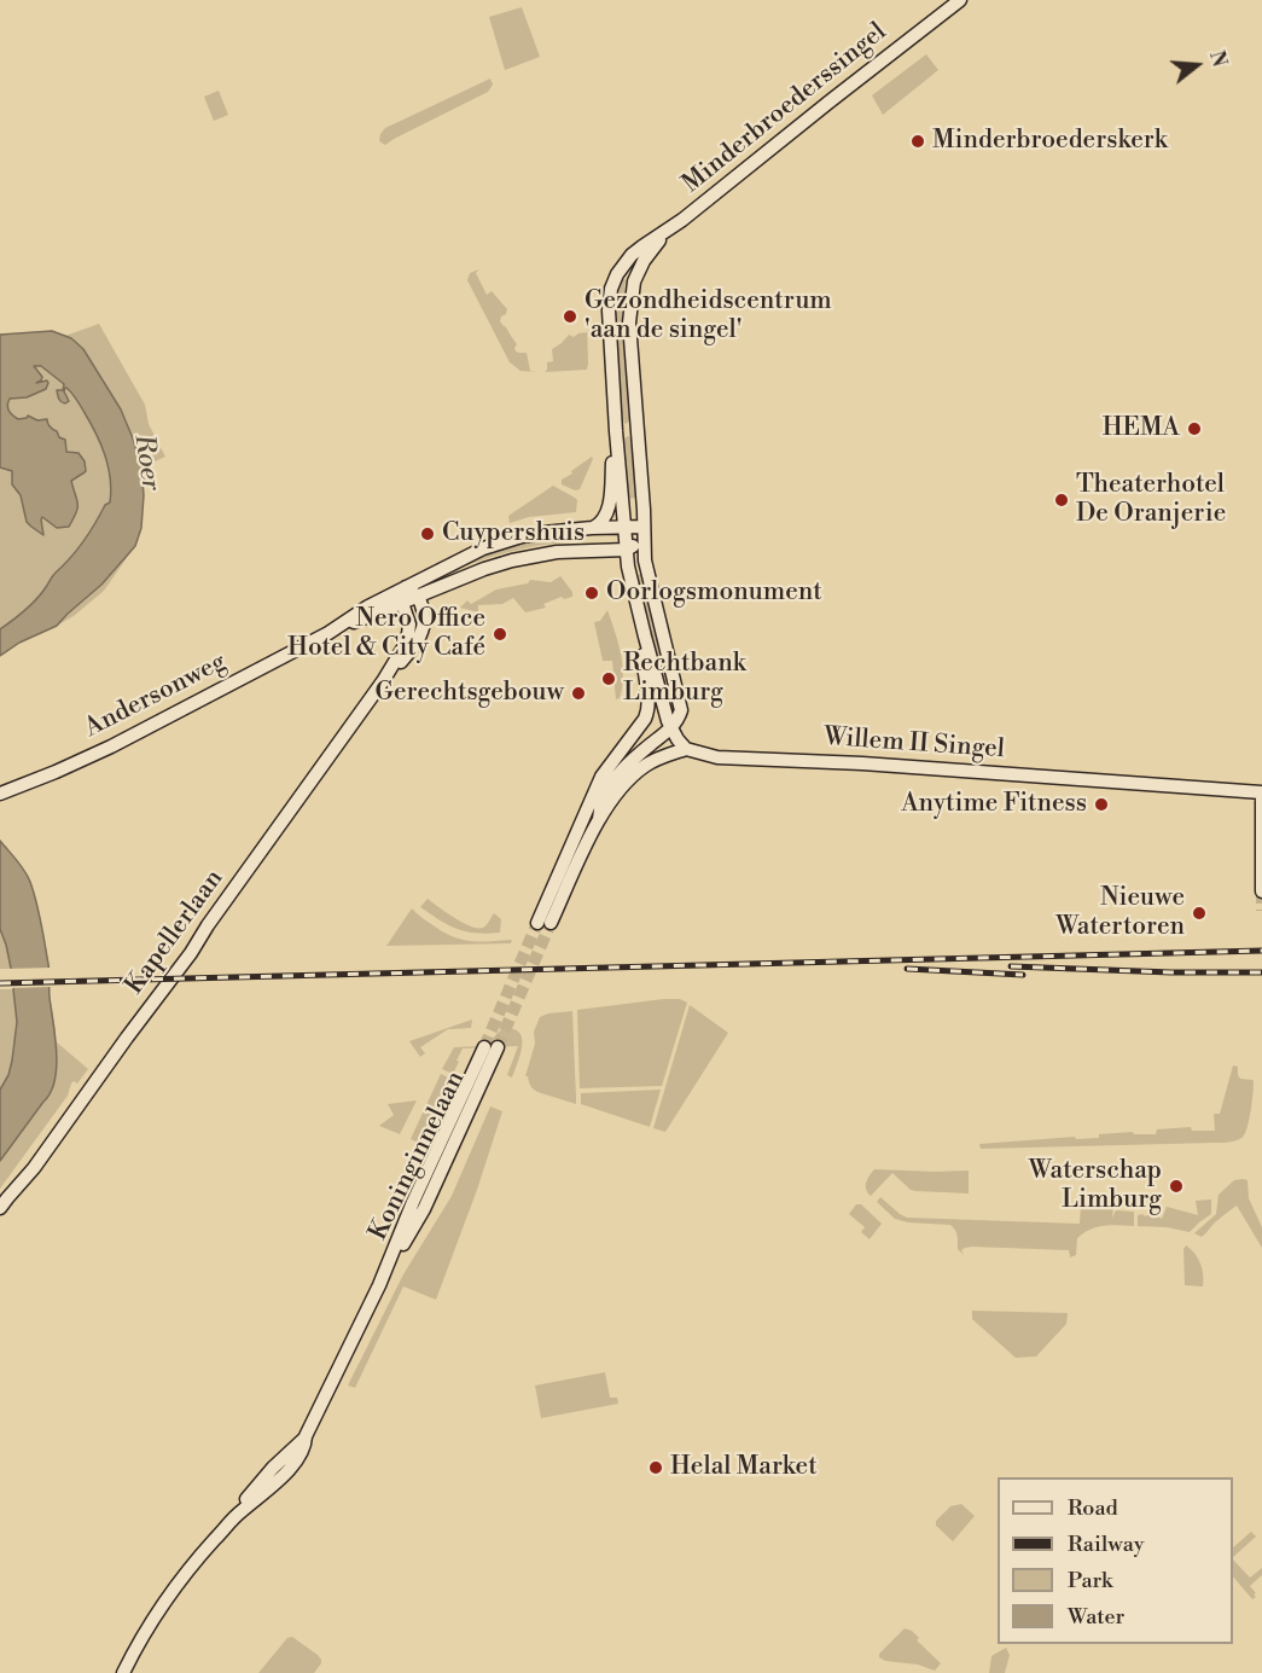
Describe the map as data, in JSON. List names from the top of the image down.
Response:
{
  "streets": {
    "main road": [
      "Minderbroederssingel",
      "Andersonweg",
      "Willem II Singel",
      "Kapellerlaan",
      "Koninginnelaan"
    ]
  },
  "crossings": [
    ["Minderbroederssingel", "Andersonweg"],
    ["Andersonweg", "Kapellerlaan"]
  ],
  "water": ["Roer"],
  "places": [
    "Minderbroederskerk",
    "Gezondheidscentrum 'aan de singel'",
    "HEMA",
    "Theaterhotel De Oranjerie",
    "Cuypershuis",
    "Oorlogsmonument",
    "Nero Office Hotel & City Café",
    "Rechtbank Limburg",
    "Gerechtsgebouw",
    "Anytime Fitness",
    "Nieuwe Watertoren",
    "Waterschap Limburg",
    "Helal Market"
  ],
  "legend": [
    "Road",
    "Railway",
    "Park",
    "Water"
  ],
  "north": "right"
}
